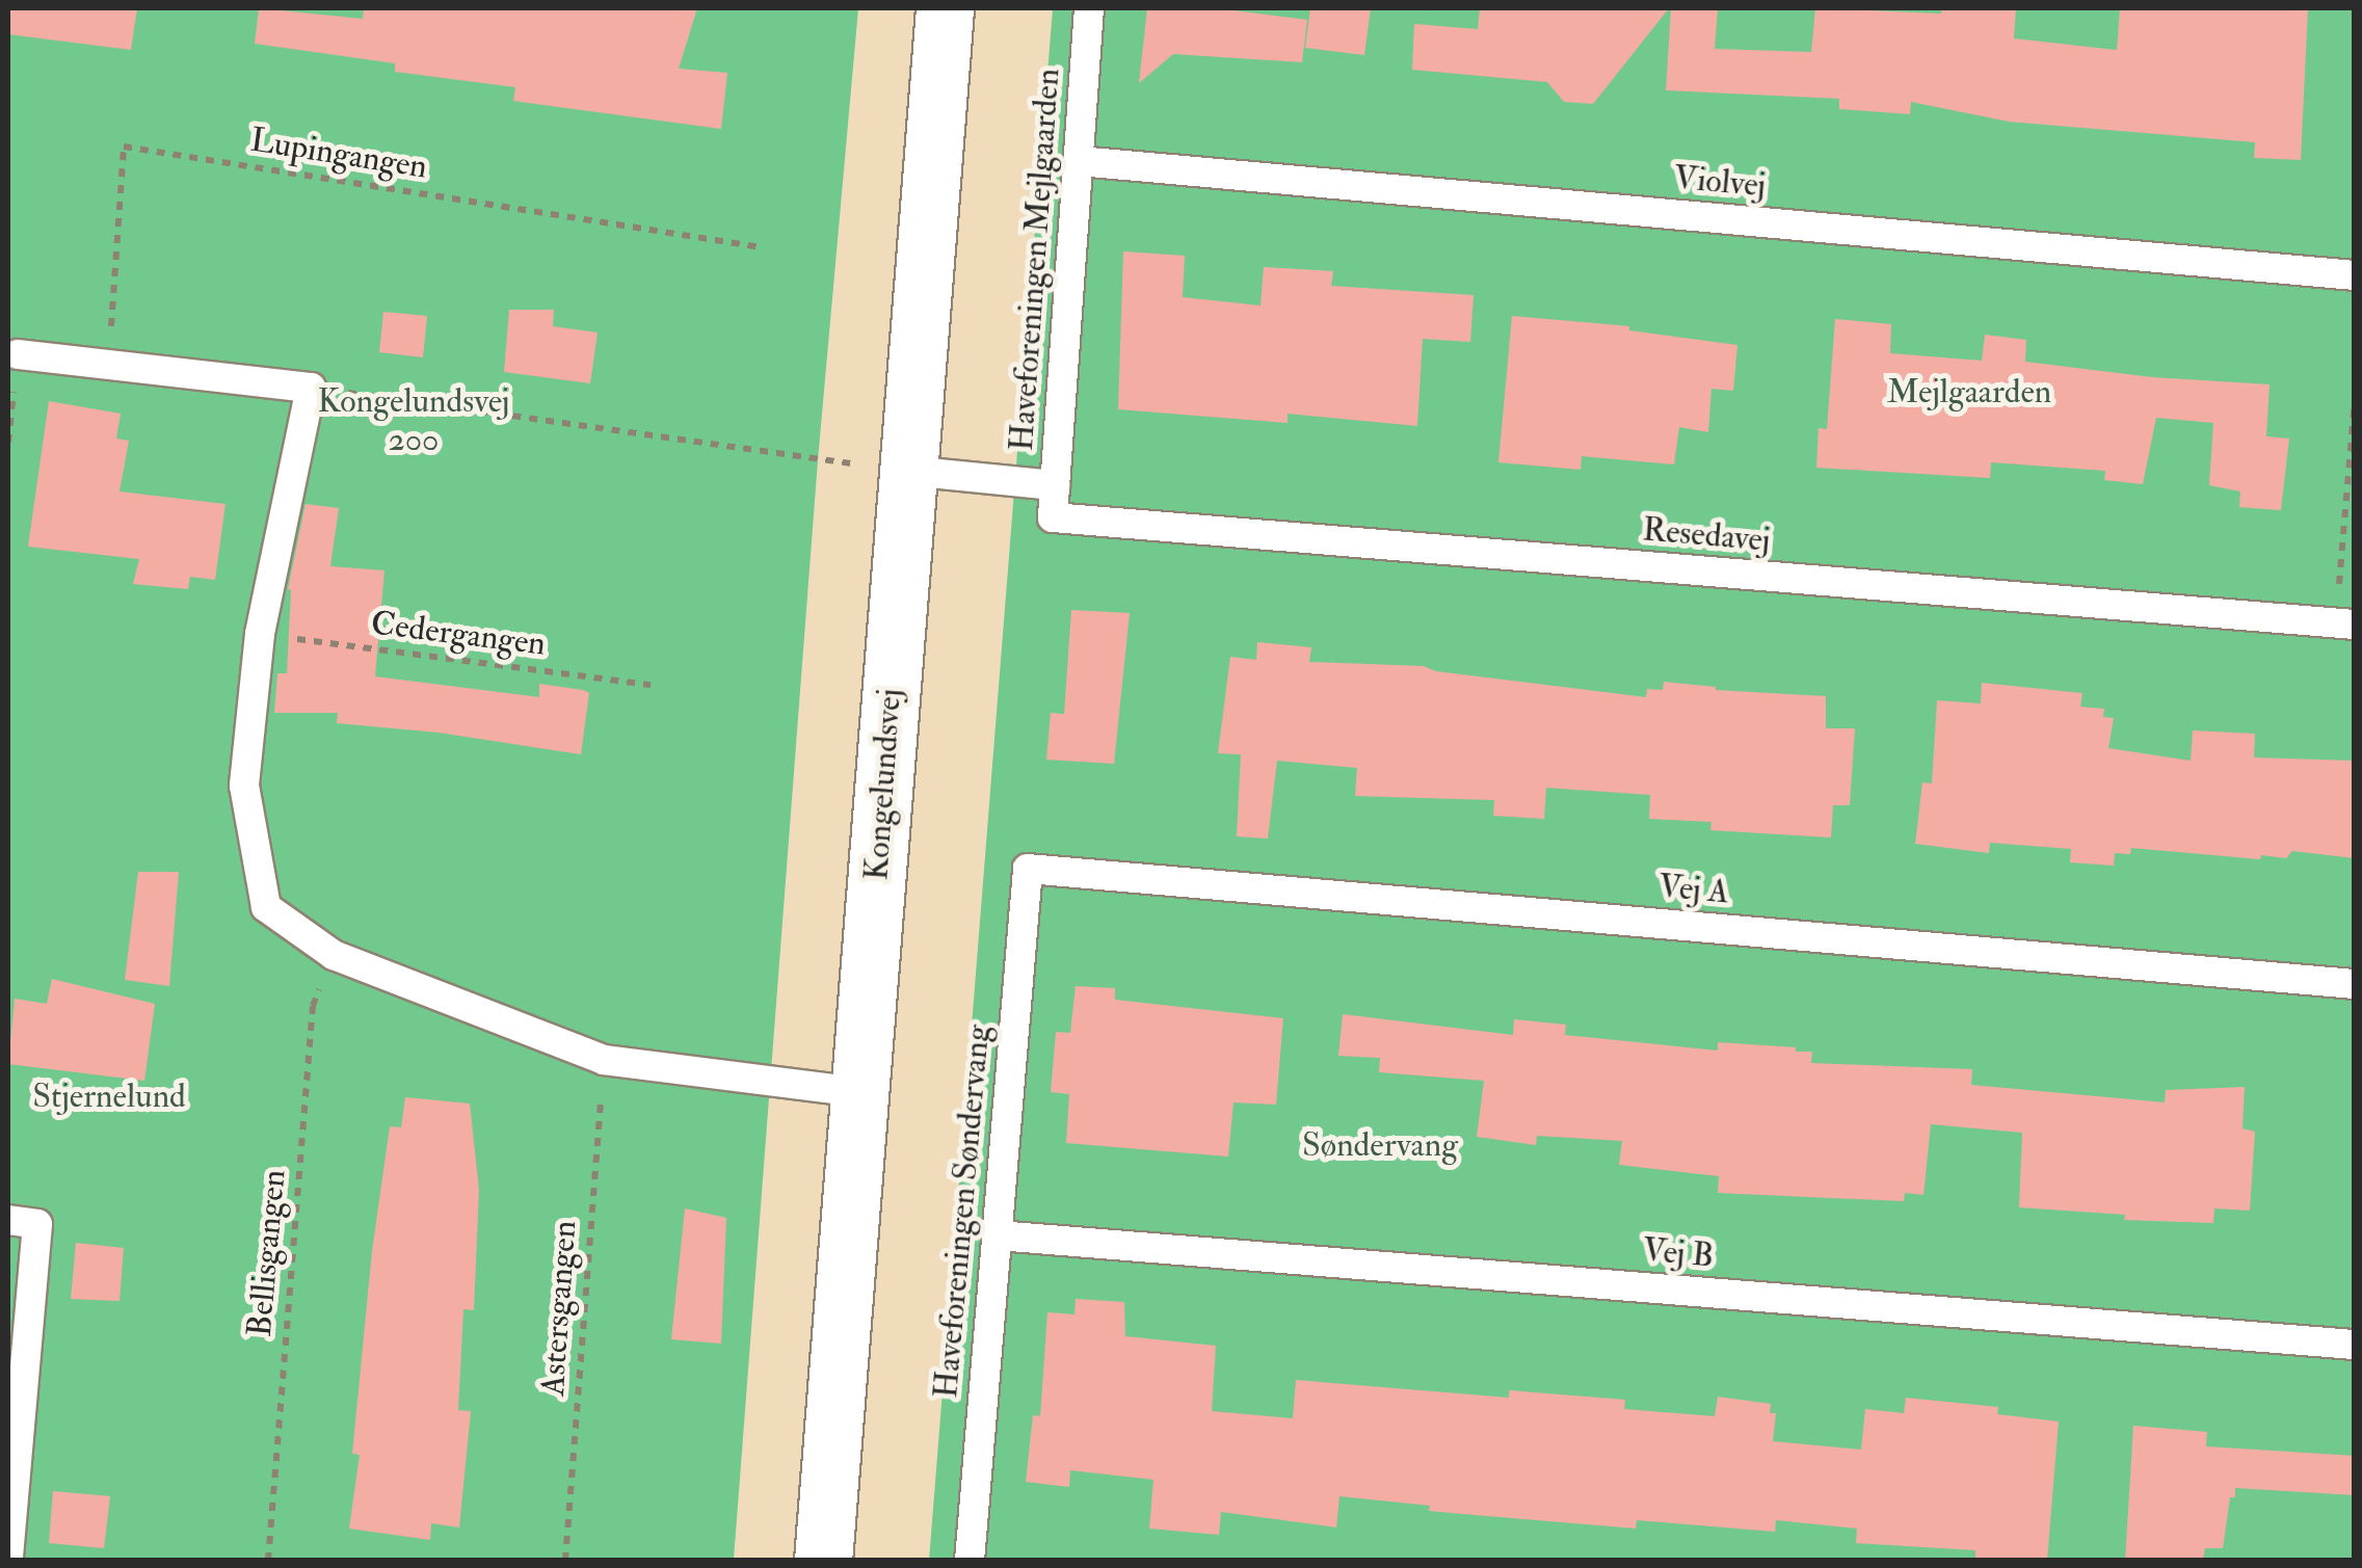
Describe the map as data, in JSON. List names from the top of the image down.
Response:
{
  "streets": {
    "street": ["Kongelundsvej"],
    "lane": [
      "Violvej",
      "Haveforeningen Mejlgaarden",
      "Resedavej",
      "Vej A",
      "Haveforeningen Søndervang",
      "Vej B"
    ],
    "path": [
      "Lupingangen",
      "Cedergangen",
      "Bellisgangen",
      "Astersgangen"
    ]
  },
  "crossings": [
    ["Violvej", "Haveforeningen Mejlgaarden"],
    ["Haveforeningen Mejlgaarden", "Resedavej"],
    ["Vej A", "Haveforeningen Søndervang"],
    ["Haveforeningen Søndervang", "Vej B"]
  ],
  "parks": [
    "Mejlgaarden",
    "Kongelundsvej 200",
    "Stjernelund",
    "Søndervang"
  ]
}
